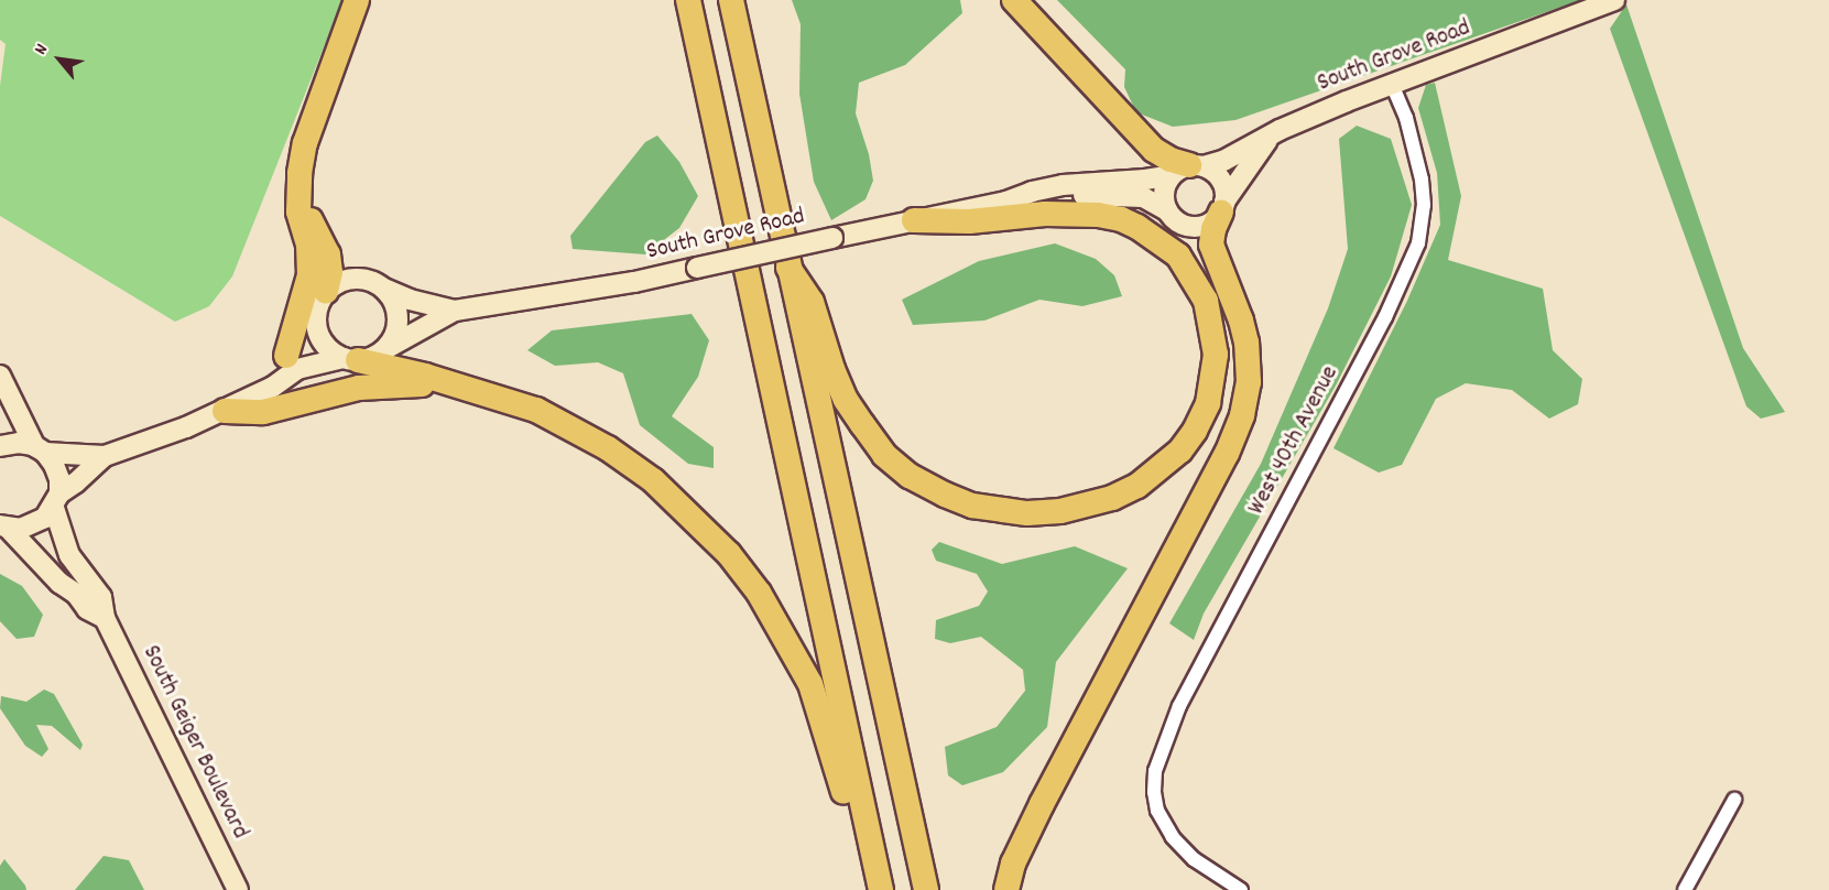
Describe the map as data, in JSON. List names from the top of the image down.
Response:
{
  "streets": {
    "main road": ["South Grove Road", "South Geiger Boulevard"],
    "street": ["West 40th Avenue"]
  },
  "crossings": [
    ["South Grove Road", "West 40th Avenue"]
  ],
  "north": "top left"
}
